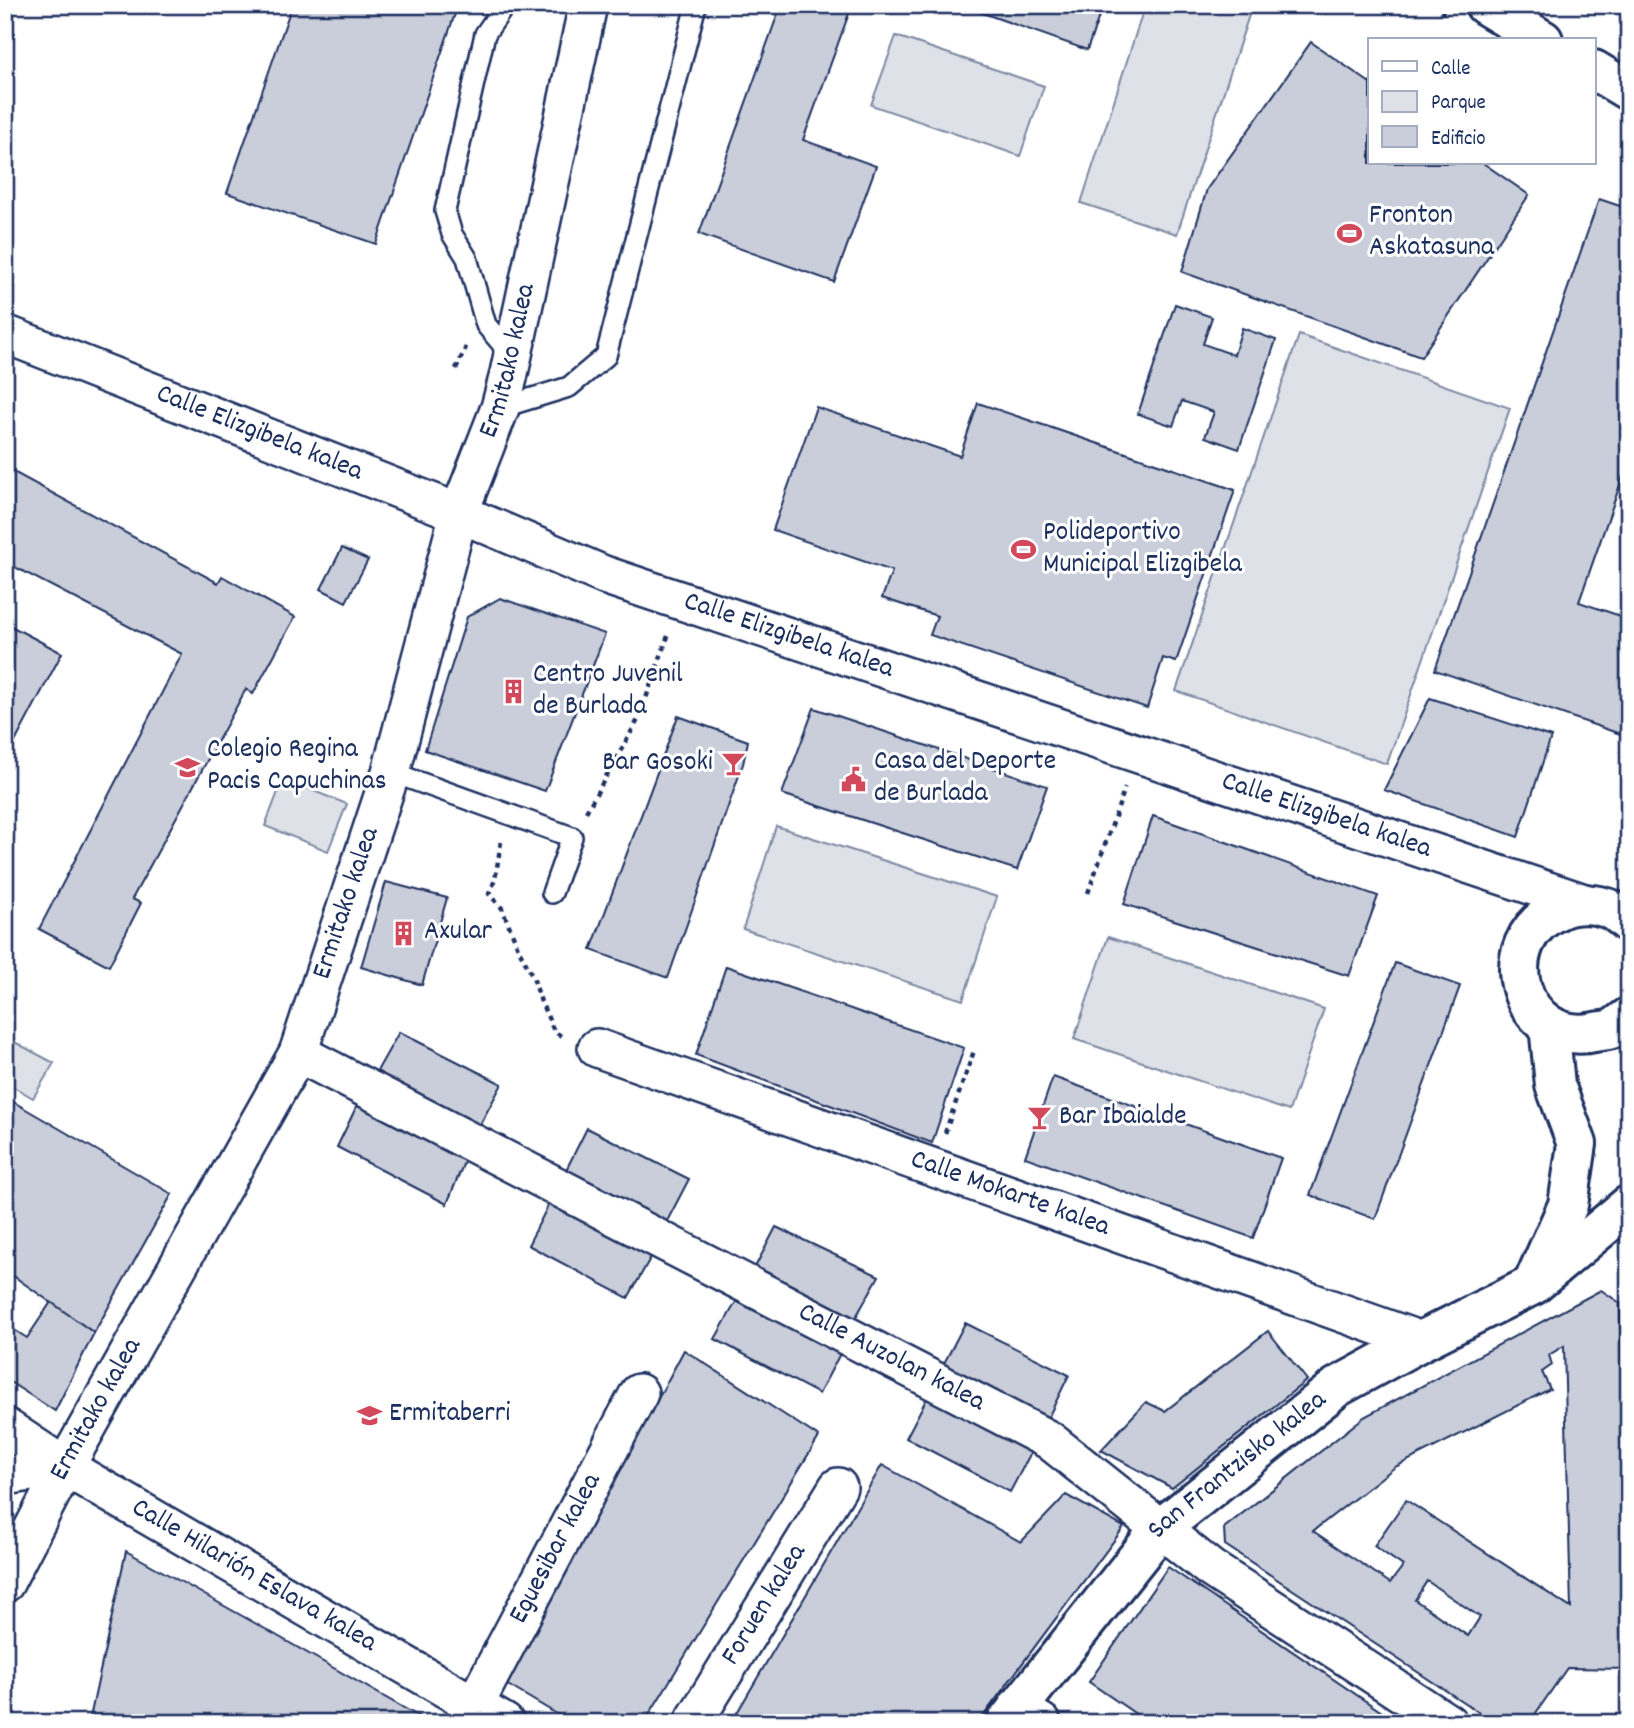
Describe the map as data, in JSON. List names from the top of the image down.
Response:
{
  "streets": {
    "street": [
      "Ermitako kalea",
      "Calle Elizgibela kalea",
      "Calle Mokarte kalea",
      "Calle Auzolan kalea",
      "San Frantzisko kalea",
      "Eguesibar kalea",
      "Calle Hilarión Eslava kalea",
      "Foruen kalea"
    ]
  },
  "crossings": [
    ["Ermitako kalea", "Calle Elizgibela kalea"],
    ["Ermitako kalea", "Calle Auzolan kalea"],
    ["Ermitako kalea", "Calle Hilarión Eslava kalea"],
    ["Calle Mokarte kalea", "San Frantzisko kalea"],
    ["Calle Auzolan kalea", "San Frantzisko kalea"],
    ["Eguesibar kalea", "Calle Hilarión Eslava kalea"]
  ],
  "places": {
    "sports": ["Fronton Askatasuna", "Polideportivo Municipal Elizgibela"],
    "building": ["Centro Juvenil de Burlada", "Axular"],
    "bar": ["Bar Gosoki", "Bar Ibaialde"],
    "school or university": ["Colegio Regina Pacis Capuchinas", "Ermitaberri"],
    "public building": ["Casa del Deporte de Burlada"]
  },
  "legend": ["Calle", "Parque", "Edificio"]
}
